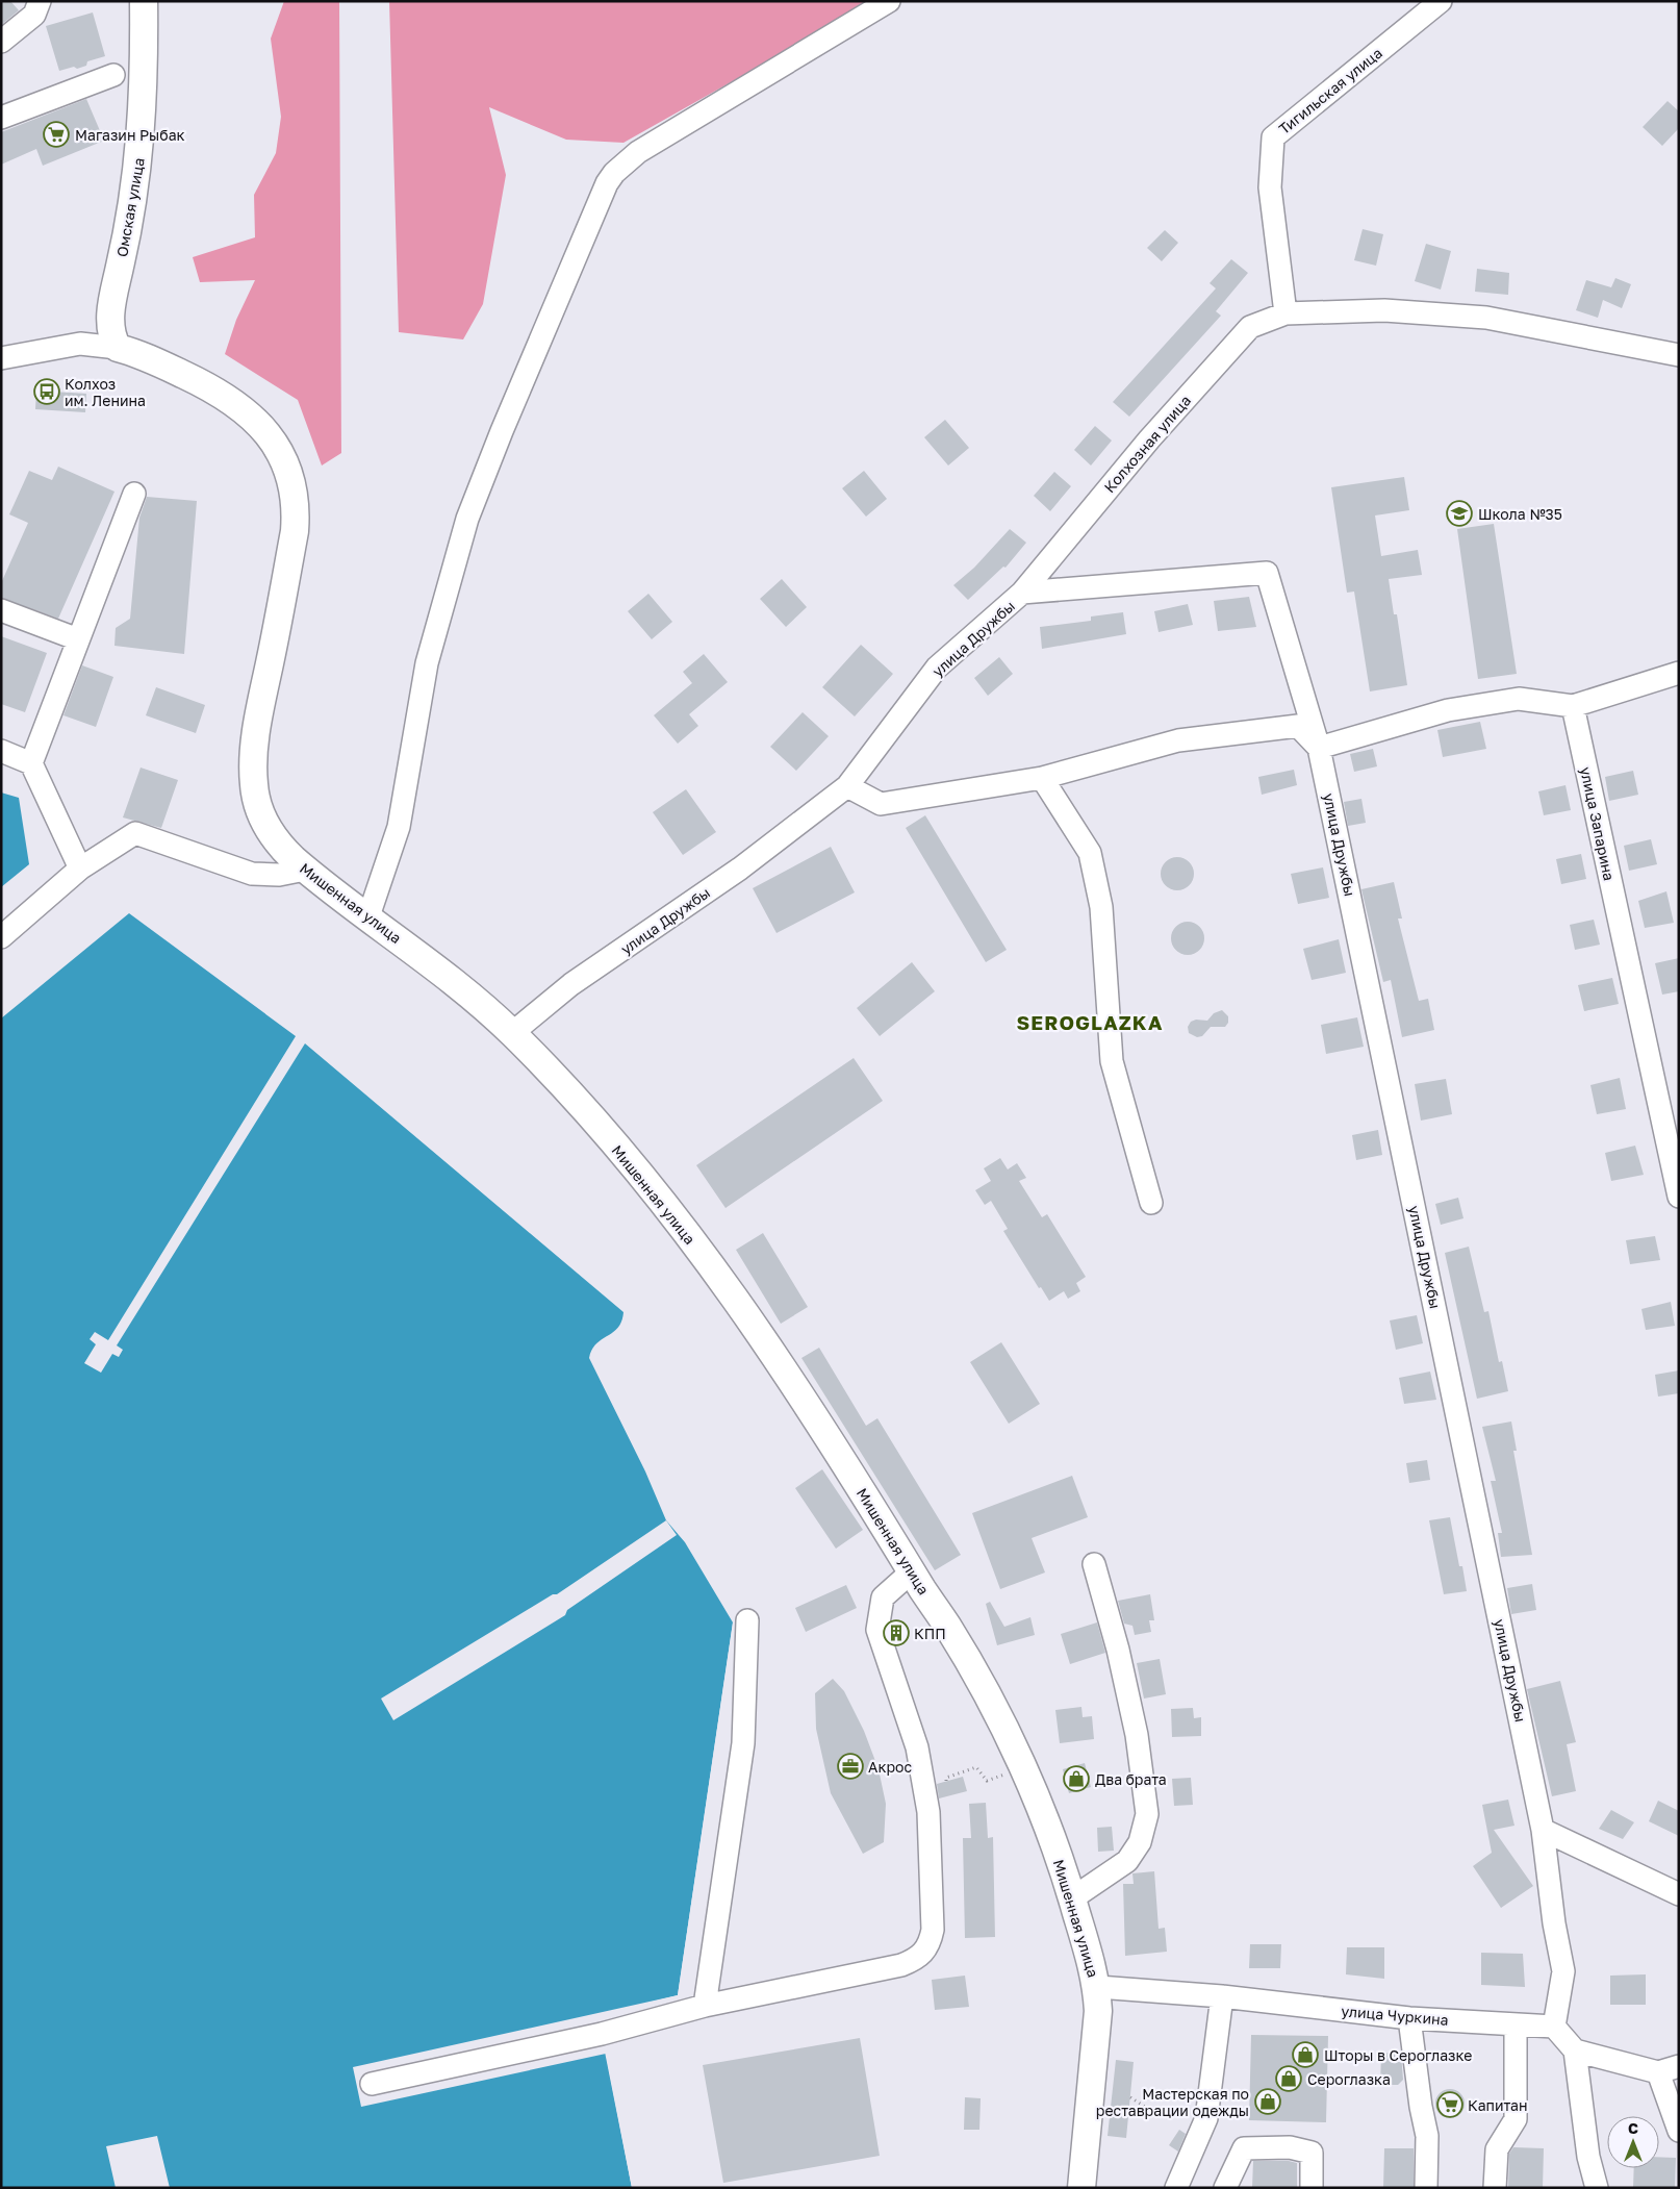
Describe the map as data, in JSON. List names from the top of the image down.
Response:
{
  "streets": {
    "main road": ["Омская улица", "Мишенная улица"],
    "street": [
      "Тигильская улица",
      "Колхозная улица",
      "улица Дружбы",
      "улица Запарина",
      "улица Чуркина"
    ]
  },
  "crossings": [
    ["Тигильская улица", "Колхозная улица"],
    ["Омская улица", "Мишенная улица"],
    ["Колхозная улица", "улица Дружбы"],
    ["улица Дружбы", "Мишенная улица"],
    ["улица Дружбы", "улица Чуркина"],
    ["Мишенная улица", "улица Чуркина"]
  ],
  "districts": ["SEROGLAZKA"],
  "places": {
    "supermarket": ["Магазин Рыбак", "Капитан"],
    "bus stop": ["Колхоз им. Ленина"],
    "school or university": ["Школа №35"],
    "building": ["КПП"],
    "office": ["Акрос"],
    "shop": [
      "Два брата",
      "Шторы в Сероглазке",
      "Сероглазка",
      "Мастерская по реставрации одежды"
    ]
  },
  "north": "top"
}
